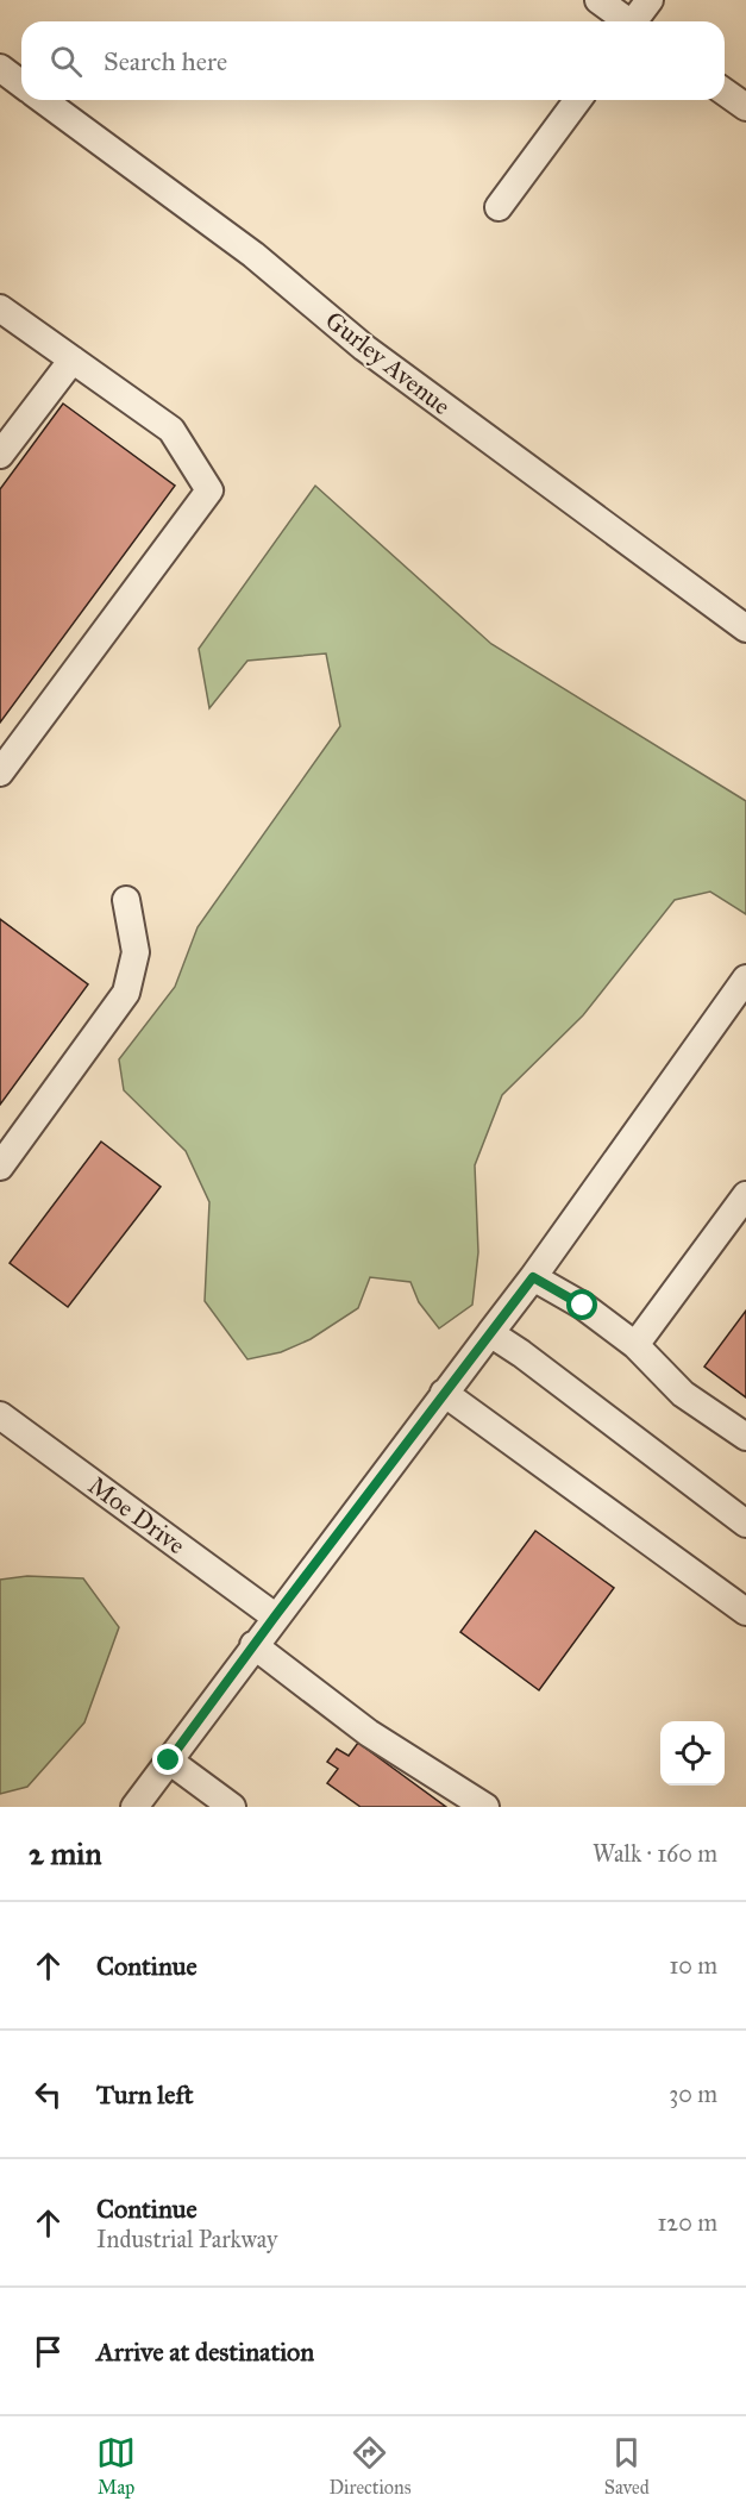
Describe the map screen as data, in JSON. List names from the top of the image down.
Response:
{
  "streets": {
    "street": ["Gurley Avenue", "Moe Drive"]
  },
  "page": {
    "search": "Search here",
    "heading": ["2 min", "Walk · 160 m"],
    "list": [
      ["Continue", "10 m"],
      ["Turn left", "30 m"],
      ["Continue", "Industrial Parkway", "120 m"],
      "Arrive at destination"
    ],
    "nav": ["Map", "Directions", "Saved"]
  }
}
